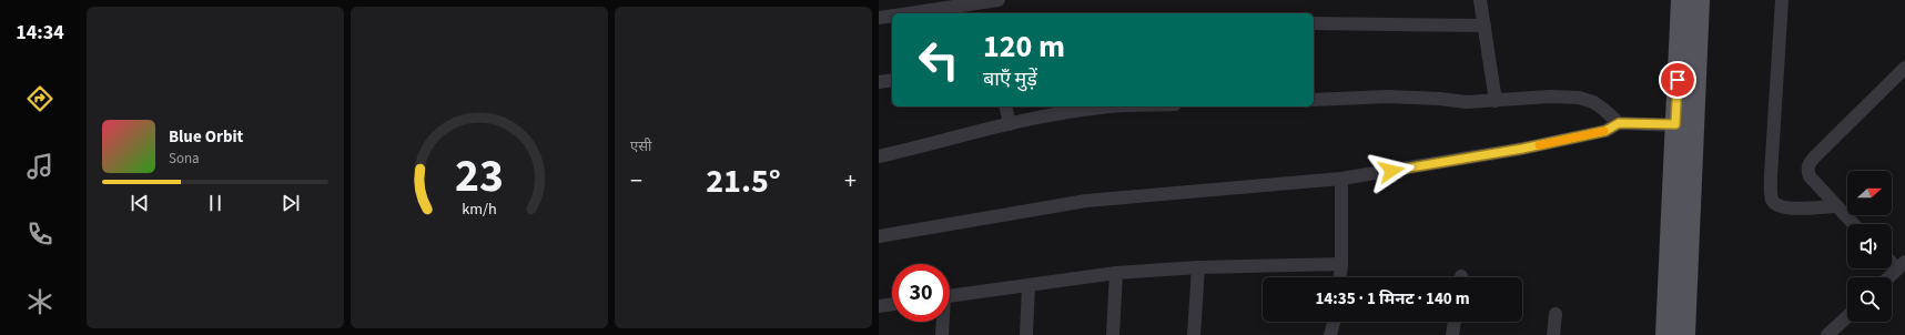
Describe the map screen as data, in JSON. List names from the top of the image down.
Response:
{
  "north": "right",
  "page": {
    "tabs": "14:34",
    "tile": "एसी",
    "turn": ["120 m", "बाएँ मुड़ें"],
    "song": ["Blue Orbit", "Sona"],
    "heat": ["−", "21.5°", "+"],
    "limit": "30",
    "trip": "14:35 · 1 मिनट · 140 m",
    "gauge": ["23", "km/h"]
  }
}
